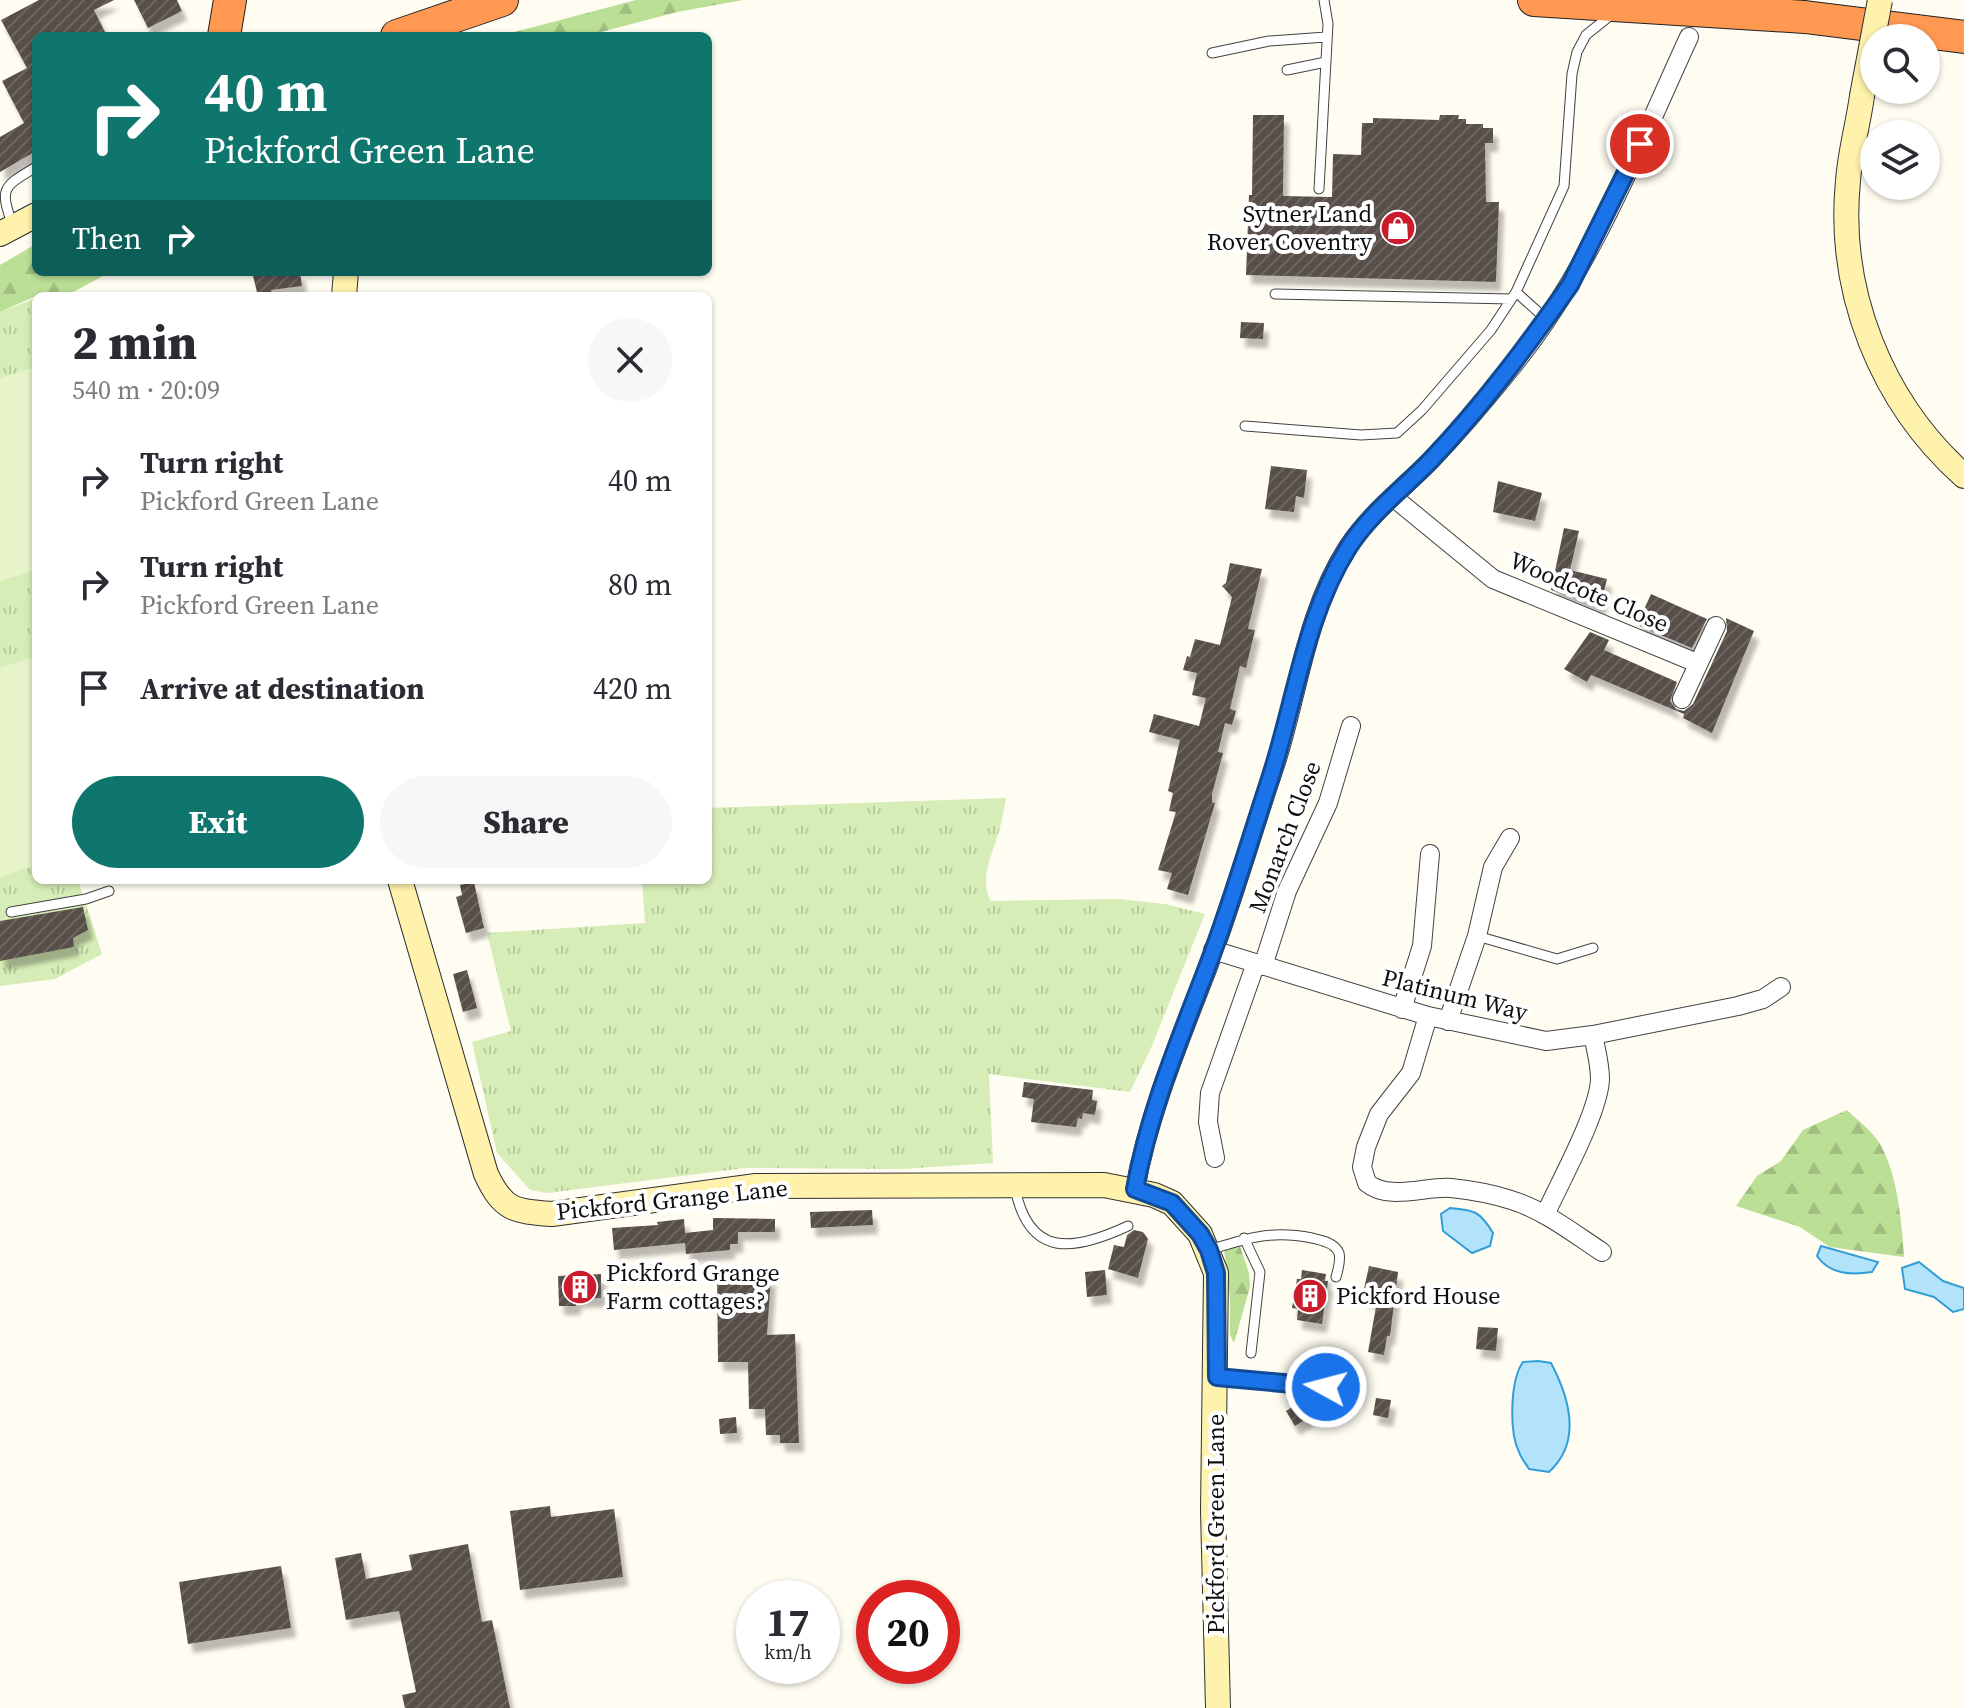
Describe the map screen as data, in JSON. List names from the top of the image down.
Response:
{
  "streets": {
    "street": [
      "Woodcote Close",
      "Monarch Close",
      "Platinum Way",
      "Pickford Grange Lane",
      "Pickford Green Lane"
    ]
  },
  "crossings": [
    ["Monarch Close", "Platinum Way"],
    ["Pickford Grange Lane", "Pickford Green Lane"]
  ],
  "places": {
    "shop": ["Sytner Land Rover Coventry"],
    "building": ["Pickford Grange Farm cottages?", "Pickford House"]
  },
  "page": {
    "turn": ["40 m", "Pickford Green Lane"],
    "then": "Then",
    "heading": ["2 min", "540 m · 20:09"],
    "list": [
      {
        "name": "Turn right",
        "note": "Pickford Green Lane",
        "value": "40 m"
      },
      {
        "name": "Turn right",
        "note": "Pickford Green Lane",
        "value": "80 m"
      },
      {
        "name": "Arrive at destination",
        "value": "420 m"
      }
    ],
    "buttons": ["Exit", "Share"],
    "speed": "17 km/h",
    "limit": "20"
  }
}
